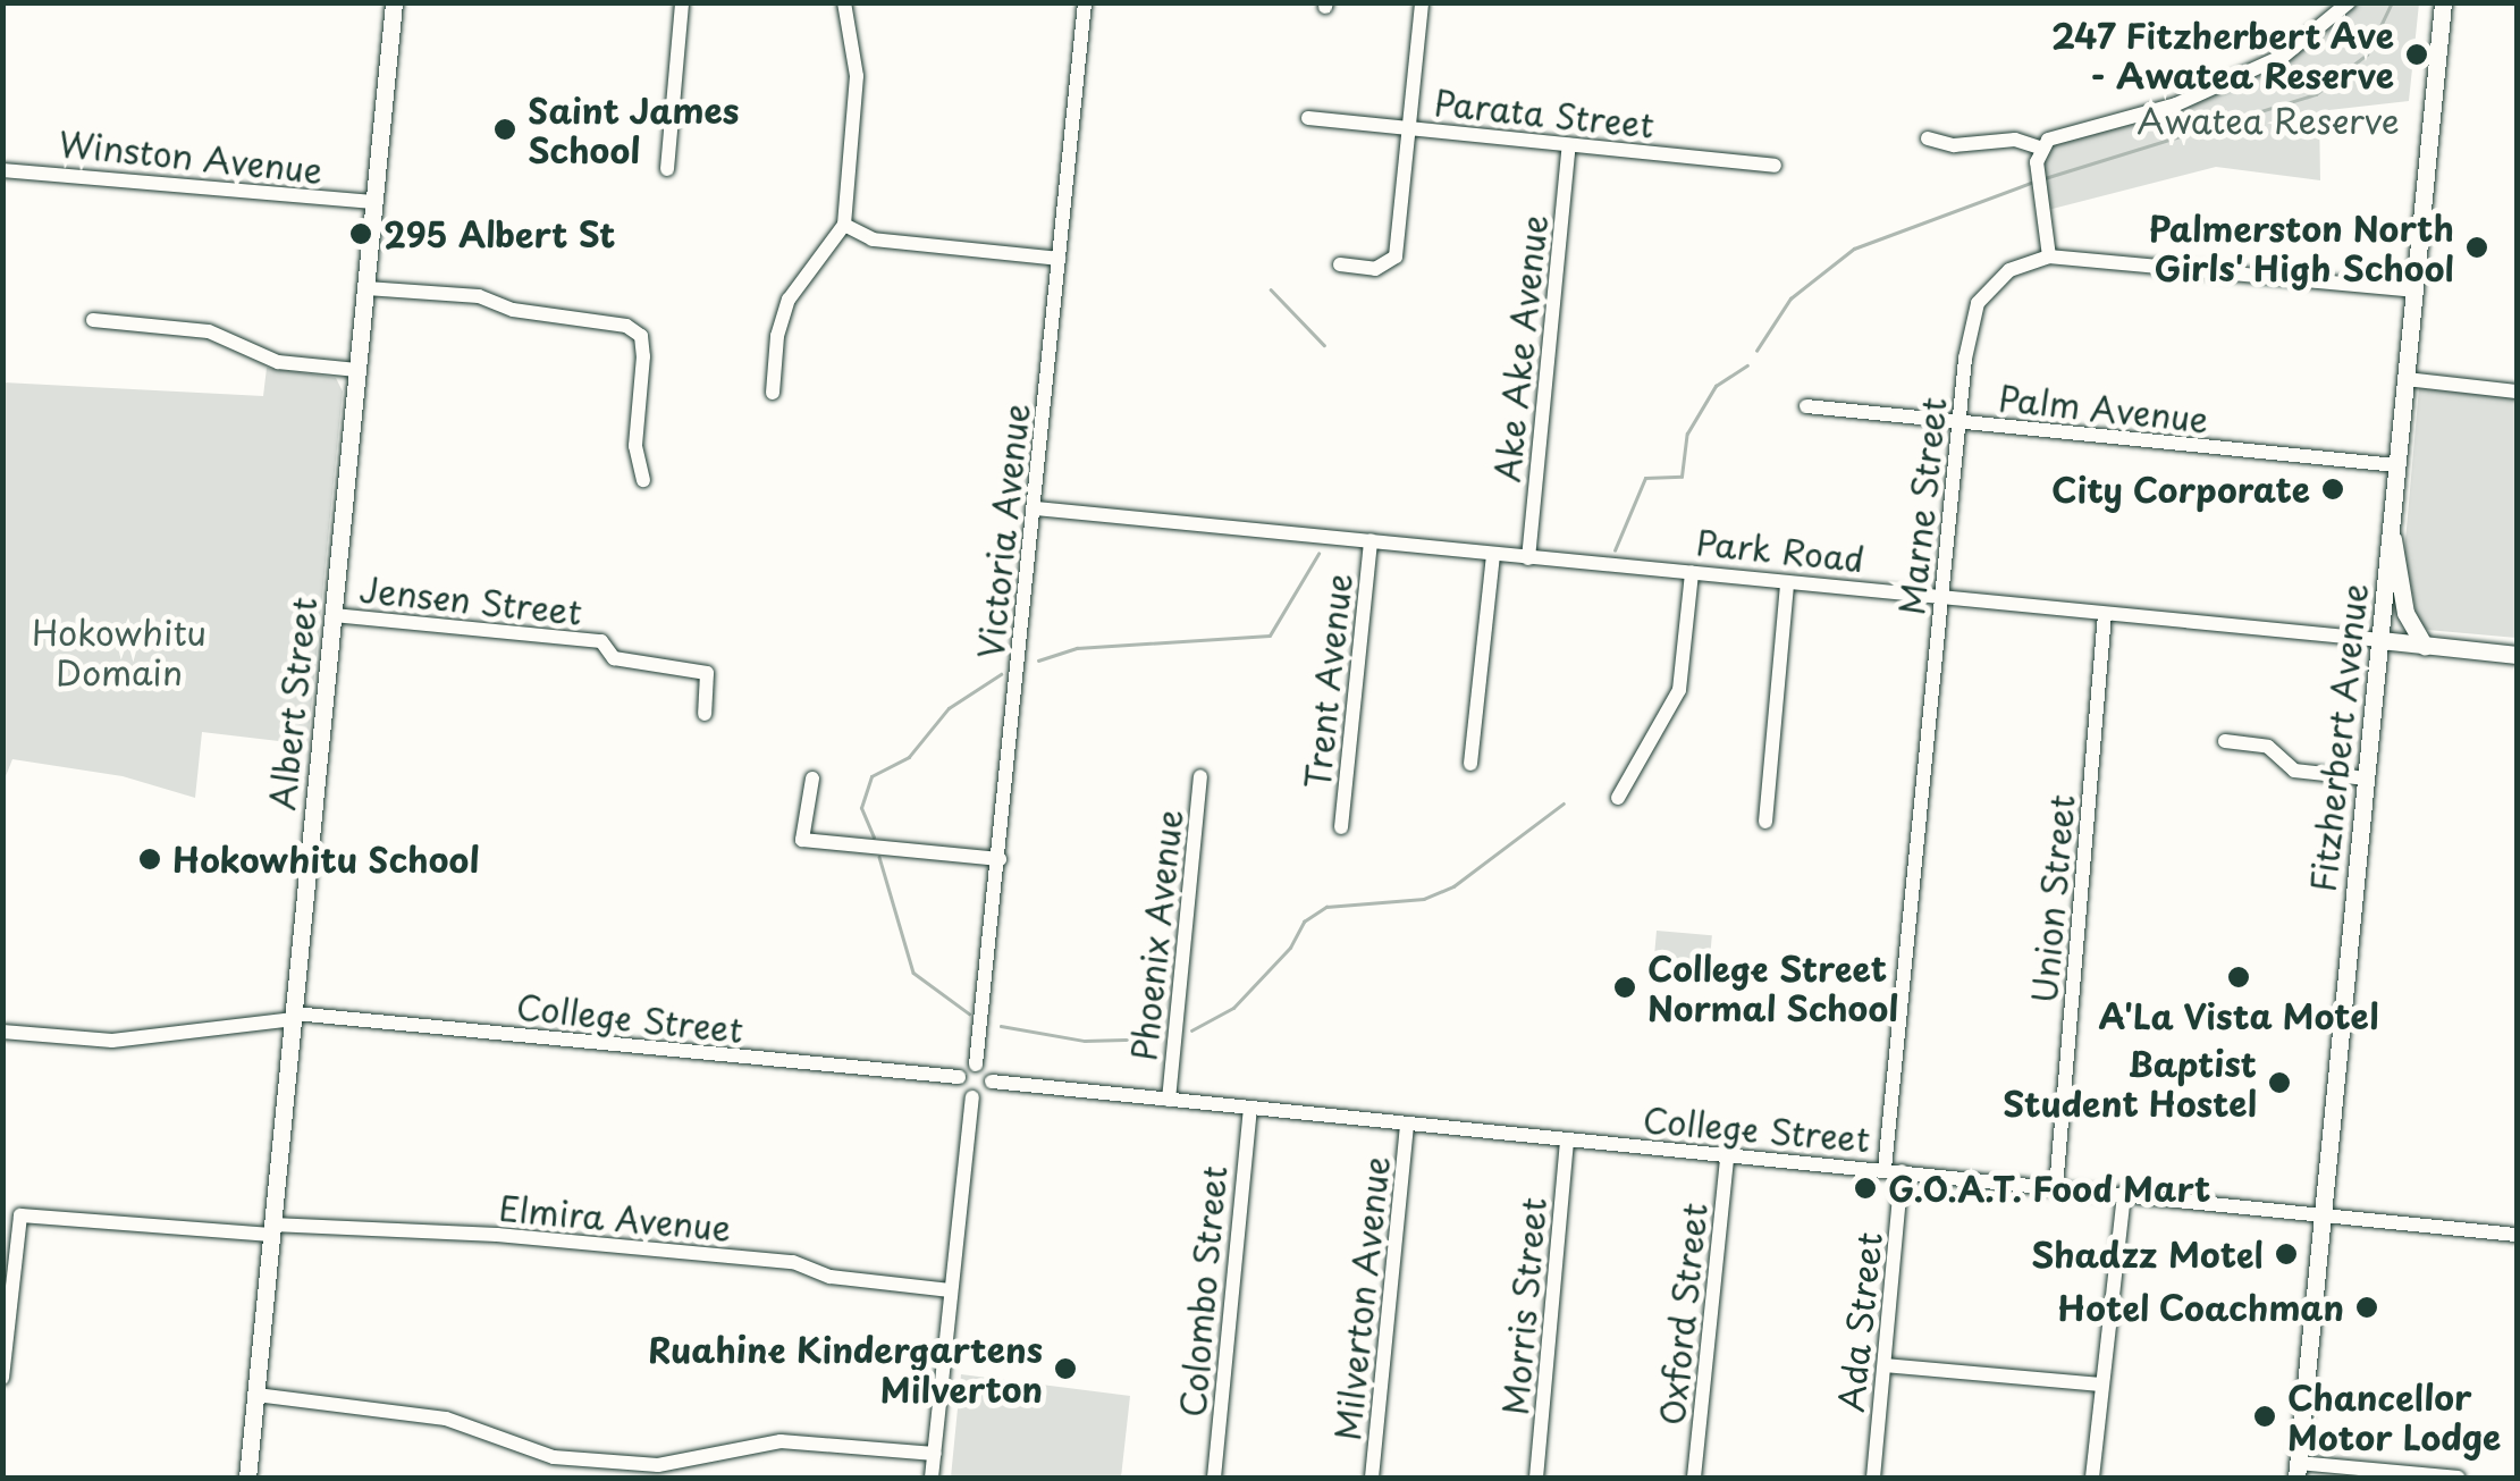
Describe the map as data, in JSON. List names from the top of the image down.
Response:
{
  "streets": {
    "main road": ["Park Road", "Albert Street", "Fitzherbert Avenue"],
    "street": [
      "Parata Street",
      "Winston Avenue",
      "Ake Ake Avenue",
      "Palm Avenue",
      "Marne Street",
      "Victoria Avenue",
      "Jensen Street",
      "Trent Avenue",
      "Union Street",
      "Phoenix Avenue",
      "College Street",
      "Elmira Avenue",
      "Colombo Street",
      "Milverton Avenue",
      "Morris Street",
      "Oxford Street",
      "Ada Street"
    ]
  },
  "crossings": [
    ["Parata Street", "Ake Ake Avenue"],
    ["Winston Avenue", "Albert Street"],
    ["Ake Ake Avenue", "Park Road"],
    ["Palm Avenue", "Marne Street"],
    ["Palm Avenue", "Fitzherbert Avenue"],
    ["Marne Street", "Park Road"],
    ["Marne Street", "College Street"],
    ["Marne Street", "Ada Street"],
    ["Victoria Avenue", "Park Road"],
    ["Park Road", "Trent Avenue"],
    ["Park Road", "Fitzherbert Avenue"],
    ["Park Road", "Union Street"],
    ["Jensen Street", "Albert Street"],
    ["Albert Street", "College Street"],
    ["Albert Street", "Elmira Avenue"],
    ["Fitzherbert Avenue", "College Street"],
    ["Union Street", "College Street"],
    ["Phoenix Avenue", "College Street"],
    ["College Street", "Colombo Street"],
    ["College Street", "Milverton Avenue"],
    ["College Street", "Morris Street"],
    ["College Street", "Oxford Street"],
    ["College Street", "Ada Street"]
  ],
  "parks": ["Awatea Reserve", "Hokowhitu Domain"],
  "places": [
    "247 Fitzherbert Ave - Awatea Reserve",
    "Saint James School",
    "295 Albert St",
    "Palmerston North Girls' High School",
    "City Corporate",
    "Hokowhitu School",
    "A'La Vista Motel",
    "College Street Normal School",
    "Baptist Student Hostel",
    "G.O.A.T. Food Mart",
    "Shadzz Motel",
    "Hotel Coachman",
    "Ruahine Kindergartens Milverton",
    "Chancellor Motor Lodge"
  ]
}
